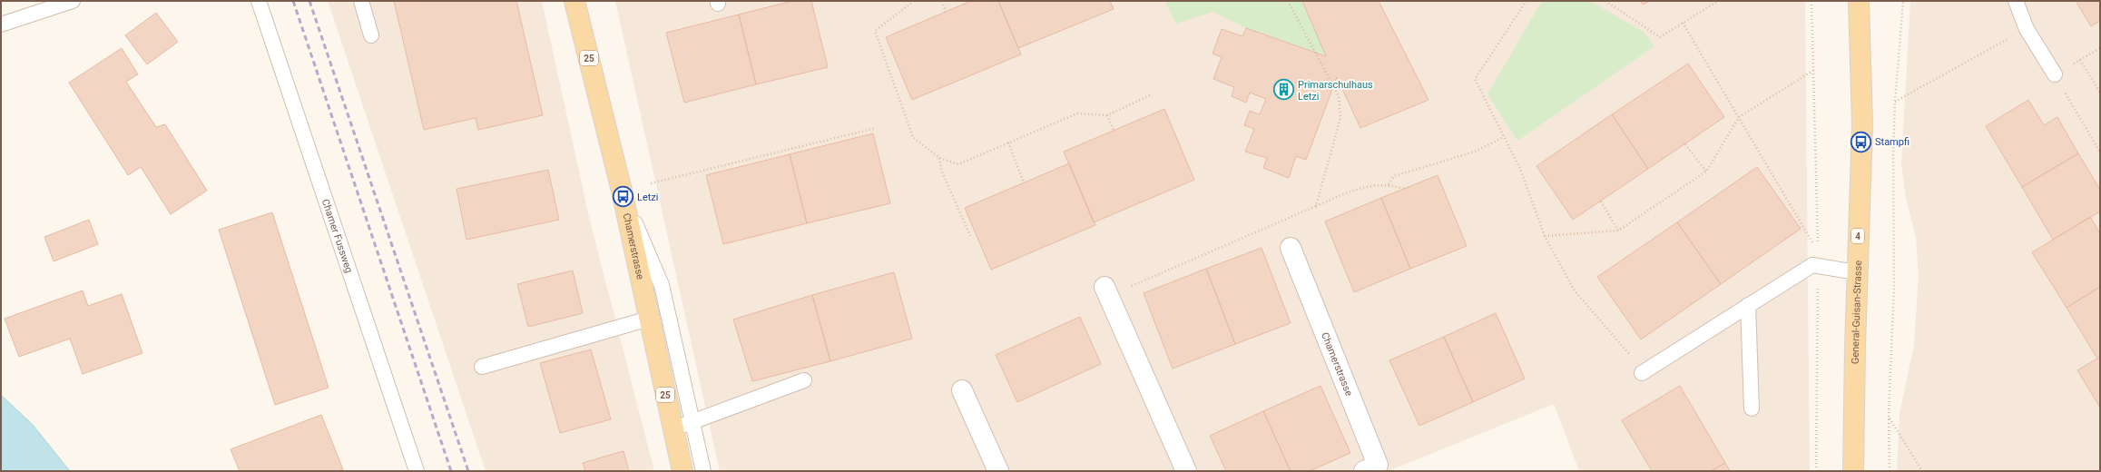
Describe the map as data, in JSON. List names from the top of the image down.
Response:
{
  "streets": {
    "main road": [
      "25",
      "4",
      "Chamerstrasse",
      "General-Guisan-Strasse"
    ],
    "lane": ["Chamer Fussweg"]
  },
  "places": {
    "building": ["Primarschulhaus Letzi"],
    "bus stop": ["Stampfi", "Letzi"]
  }
}
